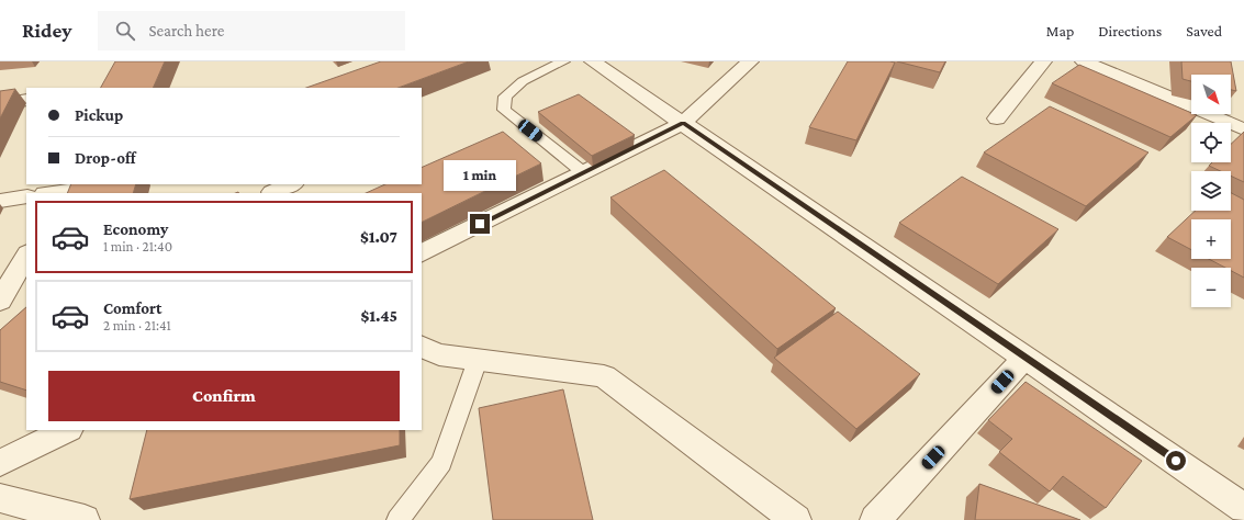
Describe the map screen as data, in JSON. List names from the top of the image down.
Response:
{
  "north": "bottom right",
  "page": {
    "header": "Ridey",
    "search": "Search here",
    "nav": ["Map", "Directions", "Saved"],
    "map_buttons": ["+", "−"],
    "banner": ["Pickup", "Drop-off"],
    "bubble": "1 min",
    "list": [
      {
        "name": "Economy",
        "note": "1 min · 21:40",
        "value": "$1.07"
      },
      {
        "name": "Comfort",
        "note": "2 min · 21:41",
        "value": "$1.45"
      }
    ],
    "buttons": "Confirm"
  }
}
